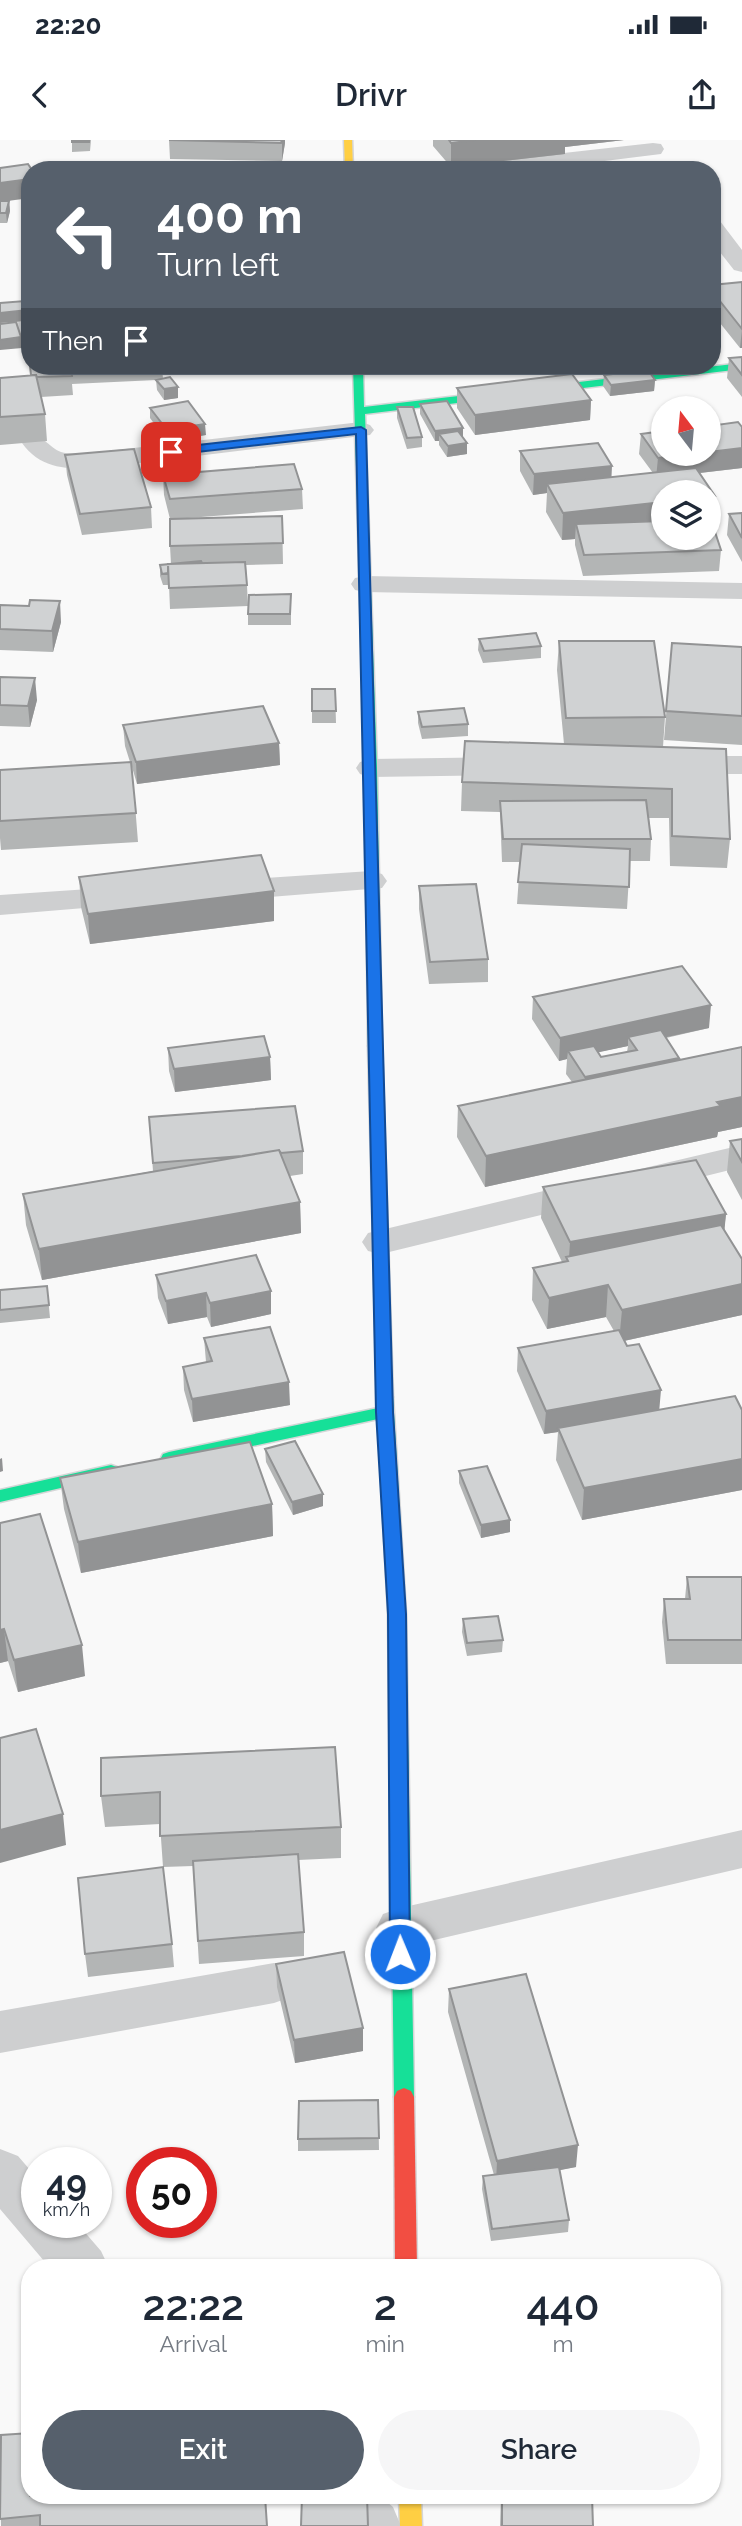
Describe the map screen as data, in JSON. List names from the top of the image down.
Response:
{
  "north": "top",
  "page": {
    "status": "22:20",
    "header": "Drivr",
    "turn": ["400 m", "Turn left"],
    "then": "Then",
    "speed": "49 km/h",
    "limit": "50",
    "eta": [
      "22:22",
      "Arrival",
      "2",
      "min",
      "440",
      "m"
    ],
    "buttons": ["Exit", "Share"]
  }
}
